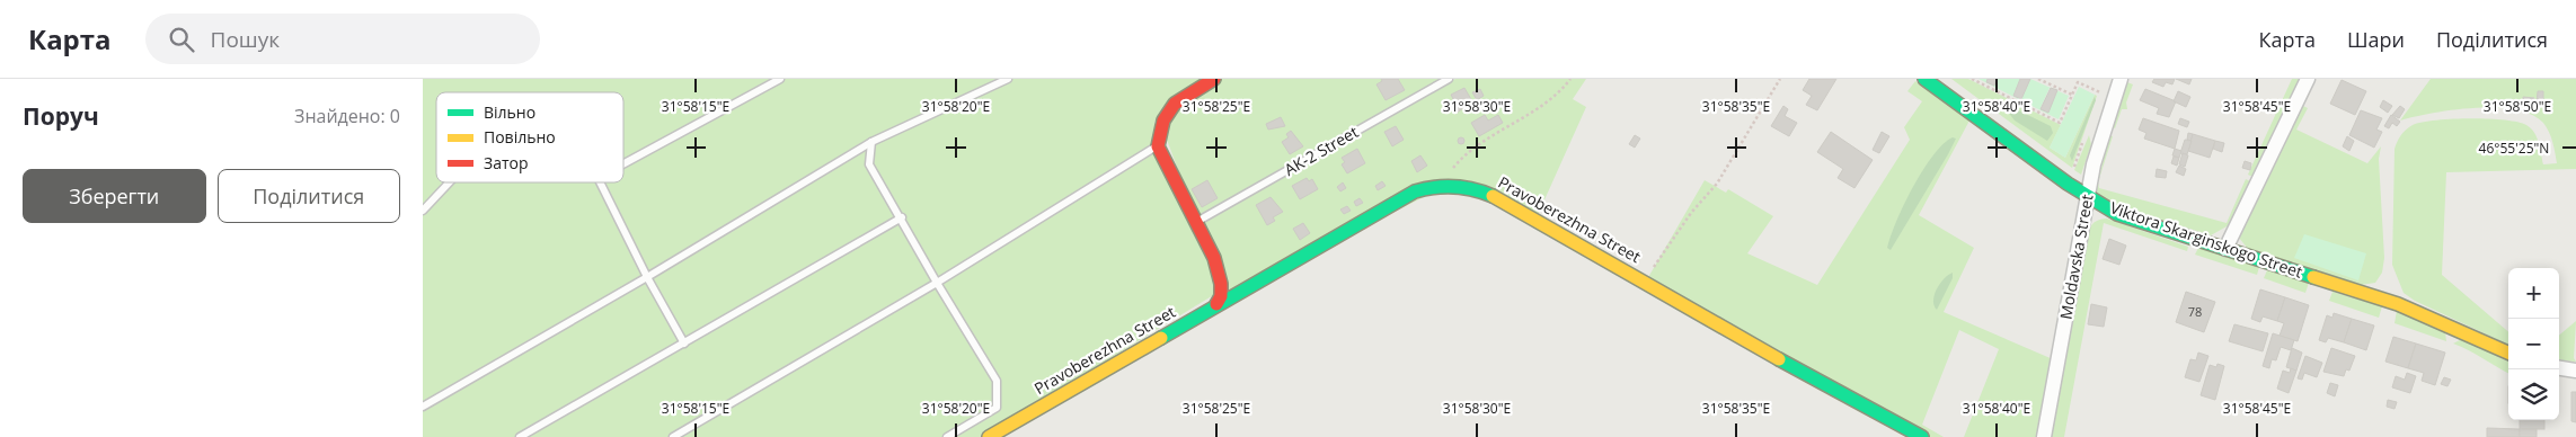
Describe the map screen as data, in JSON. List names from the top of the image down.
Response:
{
  "streets": {
    "street": ["Pravoberezhna Street", "Viktora Skarginskogo Street", "Moldavska Street"],
    "lane": ["AK-2 Street"]
  },
  "crossings": [
    ["Viktora Skarginskogo Street", "Moldavska Street"]
  ],
  "house_numbers": ["78"],
  "legend": ["Вільно", "Повільно", "Затор"],
  "page": {
    "header": "Карта",
    "search": "Пошук",
    "nav": ["Карта", "Шари", "Поділитися"],
    "heading": ["Поруч", "Знайдено: 0"],
    "buttons": ["Зберегти", "Поділитися"],
    "map_buttons": ["+", "−"]
  },
  "coordinates": [
    "31°58'15\"E",
    "31°58'20\"E",
    "31°58'25\"E",
    "31°58'30\"E",
    "31°58'35\"E",
    "31°58'40\"E",
    "31°58'45\"E",
    "31°58'50\"E",
    "46°55'25\"N"
  ]
}
